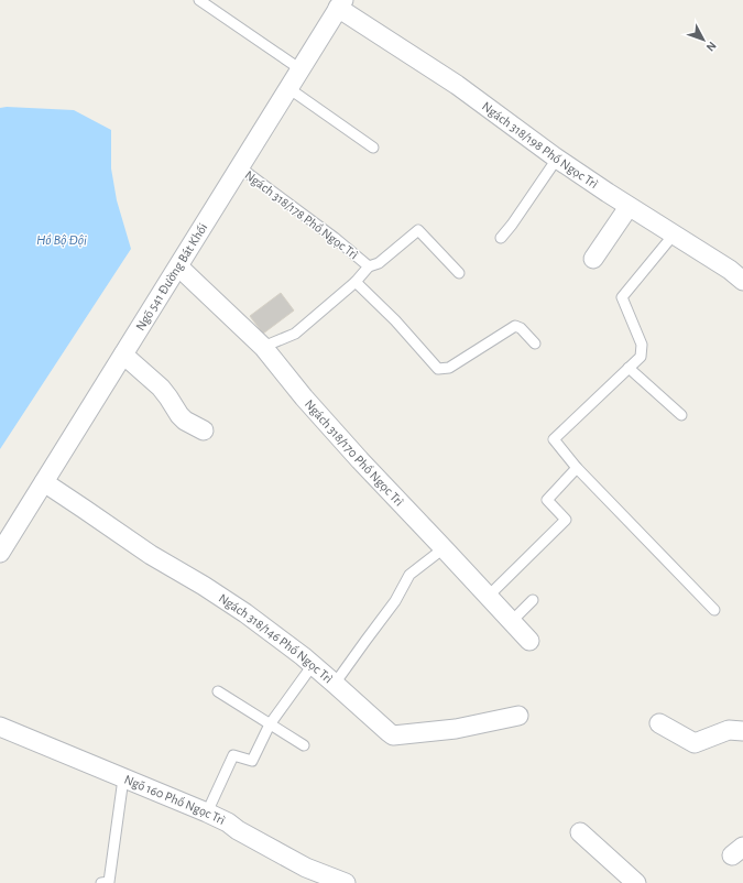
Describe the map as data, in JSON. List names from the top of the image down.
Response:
{
  "streets": {
    "street": [
      "Ngách 318/198 Phố Ngọc Trì",
      "Ngõ 541 Đường Bát Khối",
      "Ngách 318/170 Phố Ngọc Trì",
      "Ngách 318/146 Phố Ngọc Trì",
      "Ngõ 160 Phố Ngọc Trì"
    ],
    "lane": ["Ngách 318/178 Phố Ngọc Trì"]
  },
  "crossings": [
    ["Ngách 318/198 Phố Ngọc Trì", "Ngõ 541 Đường Bát Khối"],
    ["Ngách 318/178 Phố Ngọc Trì", "Ngõ 541 Đường Bát Khối"],
    ["Ngõ 541 Đường Bát Khối", "Ngách 318/170 Phố Ngọc Trì"],
    ["Ngõ 541 Đường Bát Khối", "Ngách 318/146 Phố Ngọc Trì"]
  ],
  "water": ["Hồ Bộ Đội"],
  "north": "bottom right"
}
